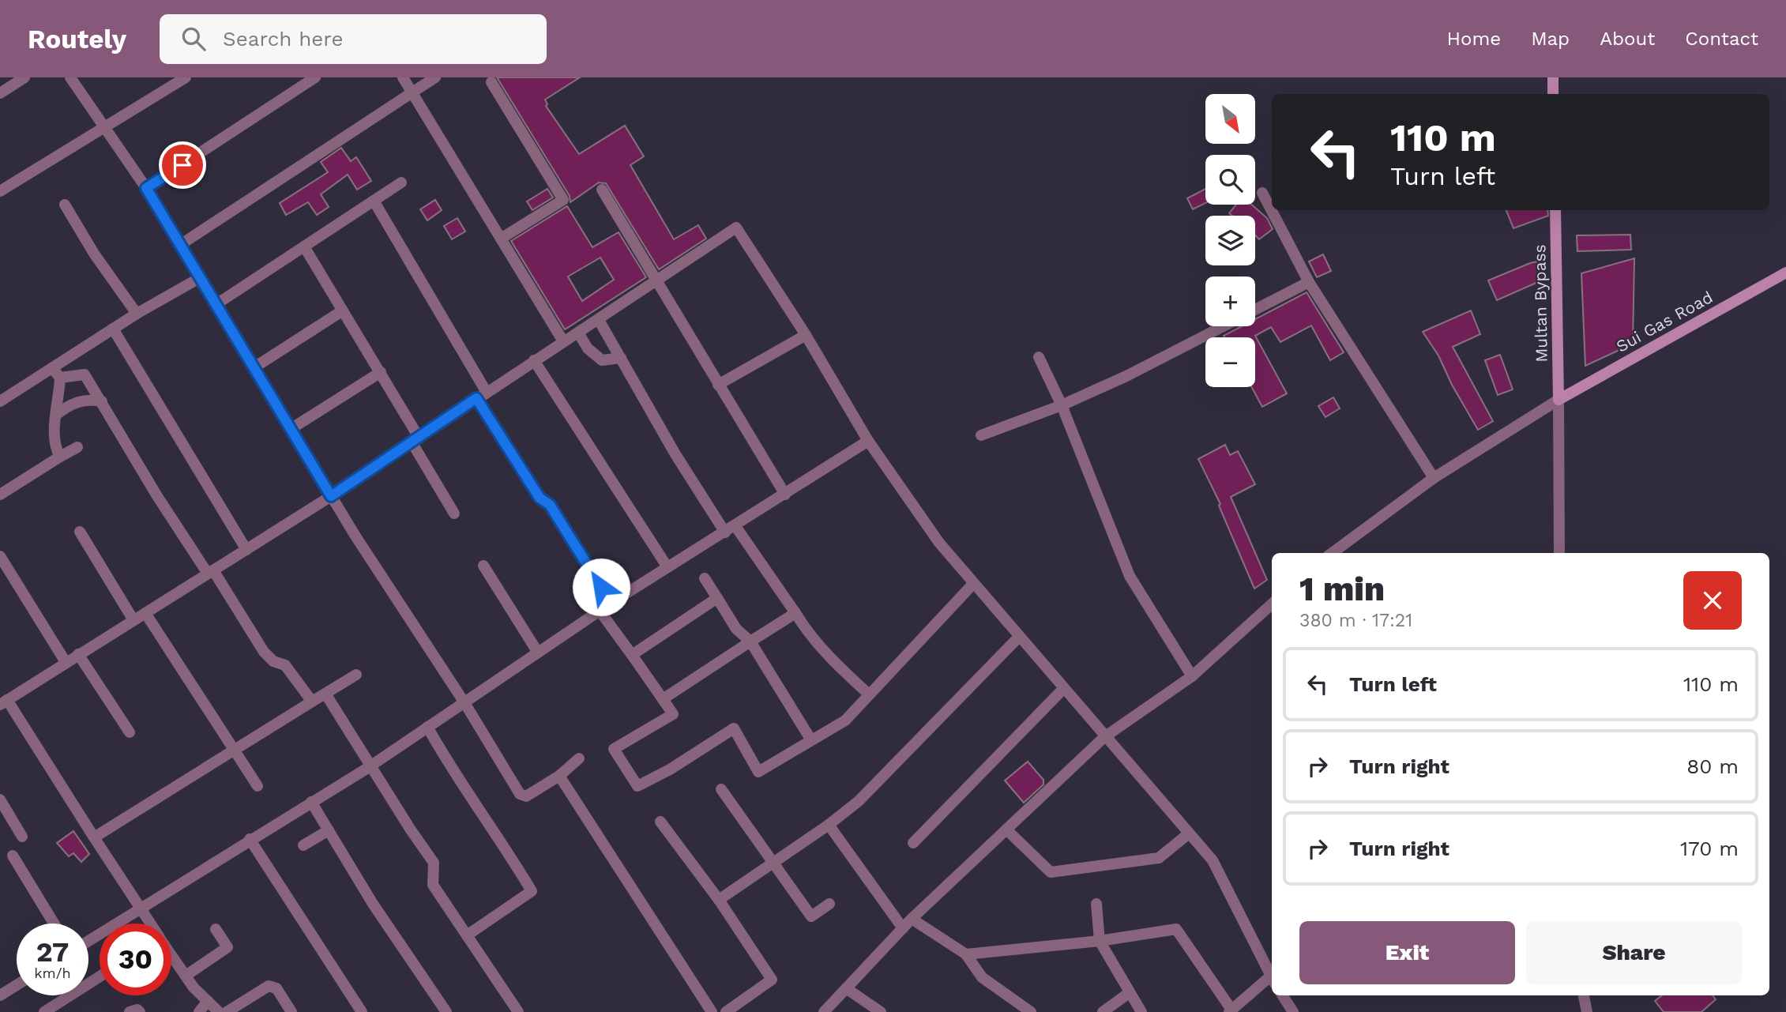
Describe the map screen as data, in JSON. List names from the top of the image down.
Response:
{
  "streets": {
    "main road": ["Multan Bypass", "Sui Gas Road"]
  },
  "crossings": [
    ["Multan Bypass", "Sui Gas Road"]
  ],
  "north": "bottom right",
  "page": {
    "header": "Routely",
    "search": "Search here",
    "nav": [
      "Home",
      "Map",
      "About",
      "Contact"
    ],
    "map_buttons": ["+", "−"],
    "turn": ["110 m", "Turn left"],
    "heading": ["1 min", "380 m · 17:21"],
    "list": [
      {
        "name": "Turn left",
        "value": "110 m"
      },
      {
        "name": "Turn right",
        "value": "80 m"
      },
      {
        "name": "Turn right",
        "value": "170 m"
      }
    ],
    "buttons": ["Exit", "Share"],
    "speed": "27 km/h",
    "limit": "30"
  }
}
